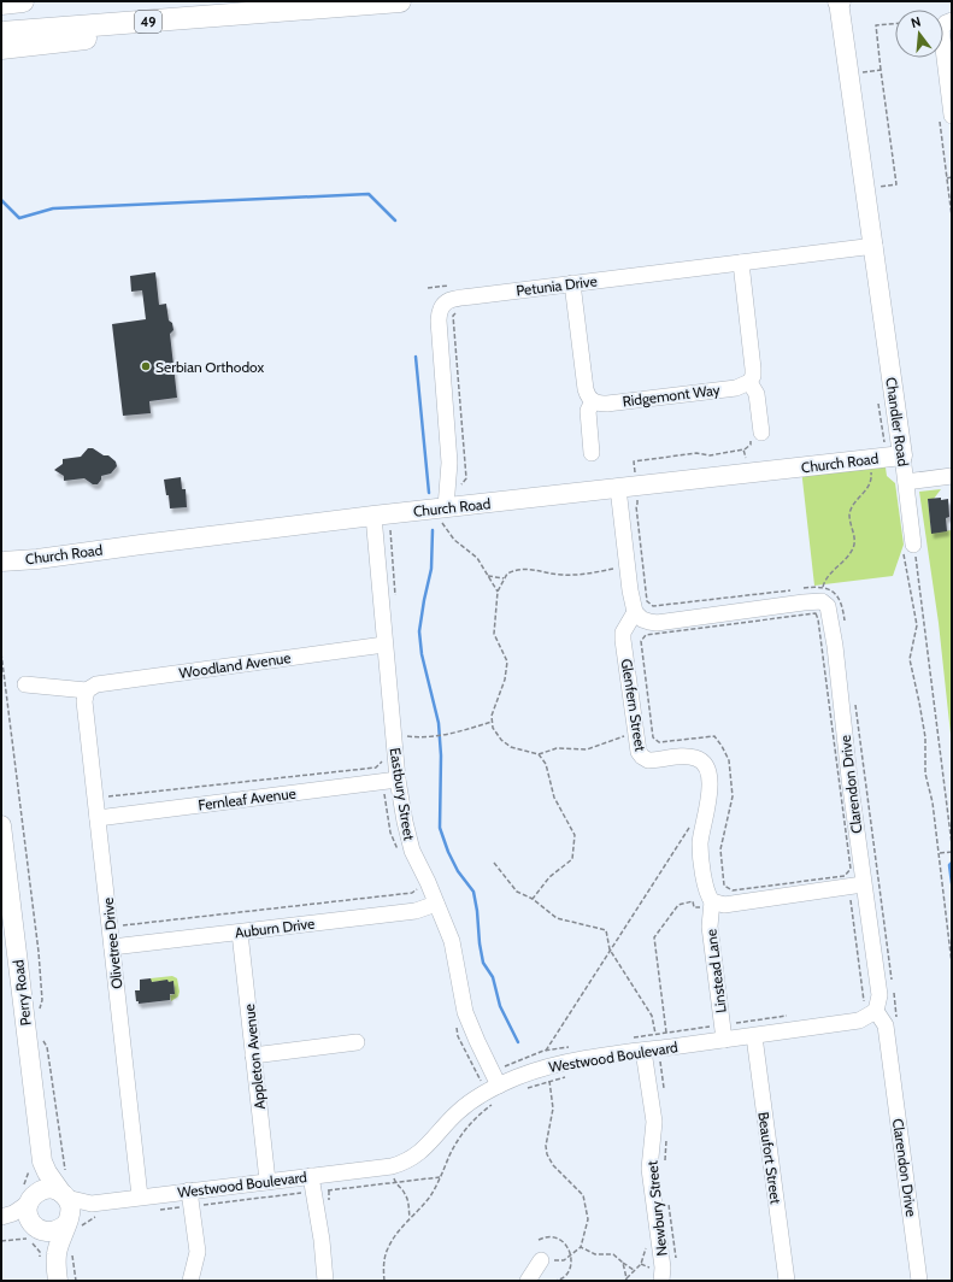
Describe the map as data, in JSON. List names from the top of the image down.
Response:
{
  "streets": {
    "highway": ["49"],
    "main road": ["Chandler Road", "Church Road", "Perry Road"],
    "street": [
      "Petunia Drive",
      "Ridgemont Way",
      "Woodland Avenue",
      "Glenfern Street",
      "Clarendon Drive",
      "Eastbury Street",
      "Fernleaf Avenue",
      "Auburn Drive",
      "Olivetree Drive",
      "Linstead Lane",
      "Appleton Avenue",
      "Westwood Boulevard",
      "Beaufort Street",
      "Newbury Street"
    ]
  },
  "crossings": [
    ["Petunia Drive", "Chandler Road"],
    ["Petunia Drive", "Church Road"],
    ["Chandler Road", "Church Road"],
    ["Church Road", "Eastbury Street"],
    ["Woodland Avenue", "Eastbury Street"],
    ["Woodland Avenue", "Olivetree Drive"],
    ["Glenfern Street", "Clarendon Drive"],
    ["Glenfern Street", "Linstead Lane"],
    ["Clarendon Drive", "Westwood Boulevard"],
    ["Eastbury Street", "Fernleaf Avenue"],
    ["Eastbury Street", "Auburn Drive"],
    ["Eastbury Street", "Westwood Boulevard"],
    ["Fernleaf Avenue", "Olivetree Drive"],
    ["Auburn Drive", "Olivetree Drive"],
    ["Auburn Drive", "Appleton Avenue"],
    ["Olivetree Drive", "Westwood Boulevard"],
    ["Linstead Lane", "Westwood Boulevard"],
    ["Perry Road", "Westwood Boulevard"],
    ["Appleton Avenue", "Westwood Boulevard"],
    ["Westwood Boulevard", "Beaufort Street"],
    ["Westwood Boulevard", "Newbury Street"]
  ],
  "places": ["Serbian Orthodox"],
  "north": "top"
}
